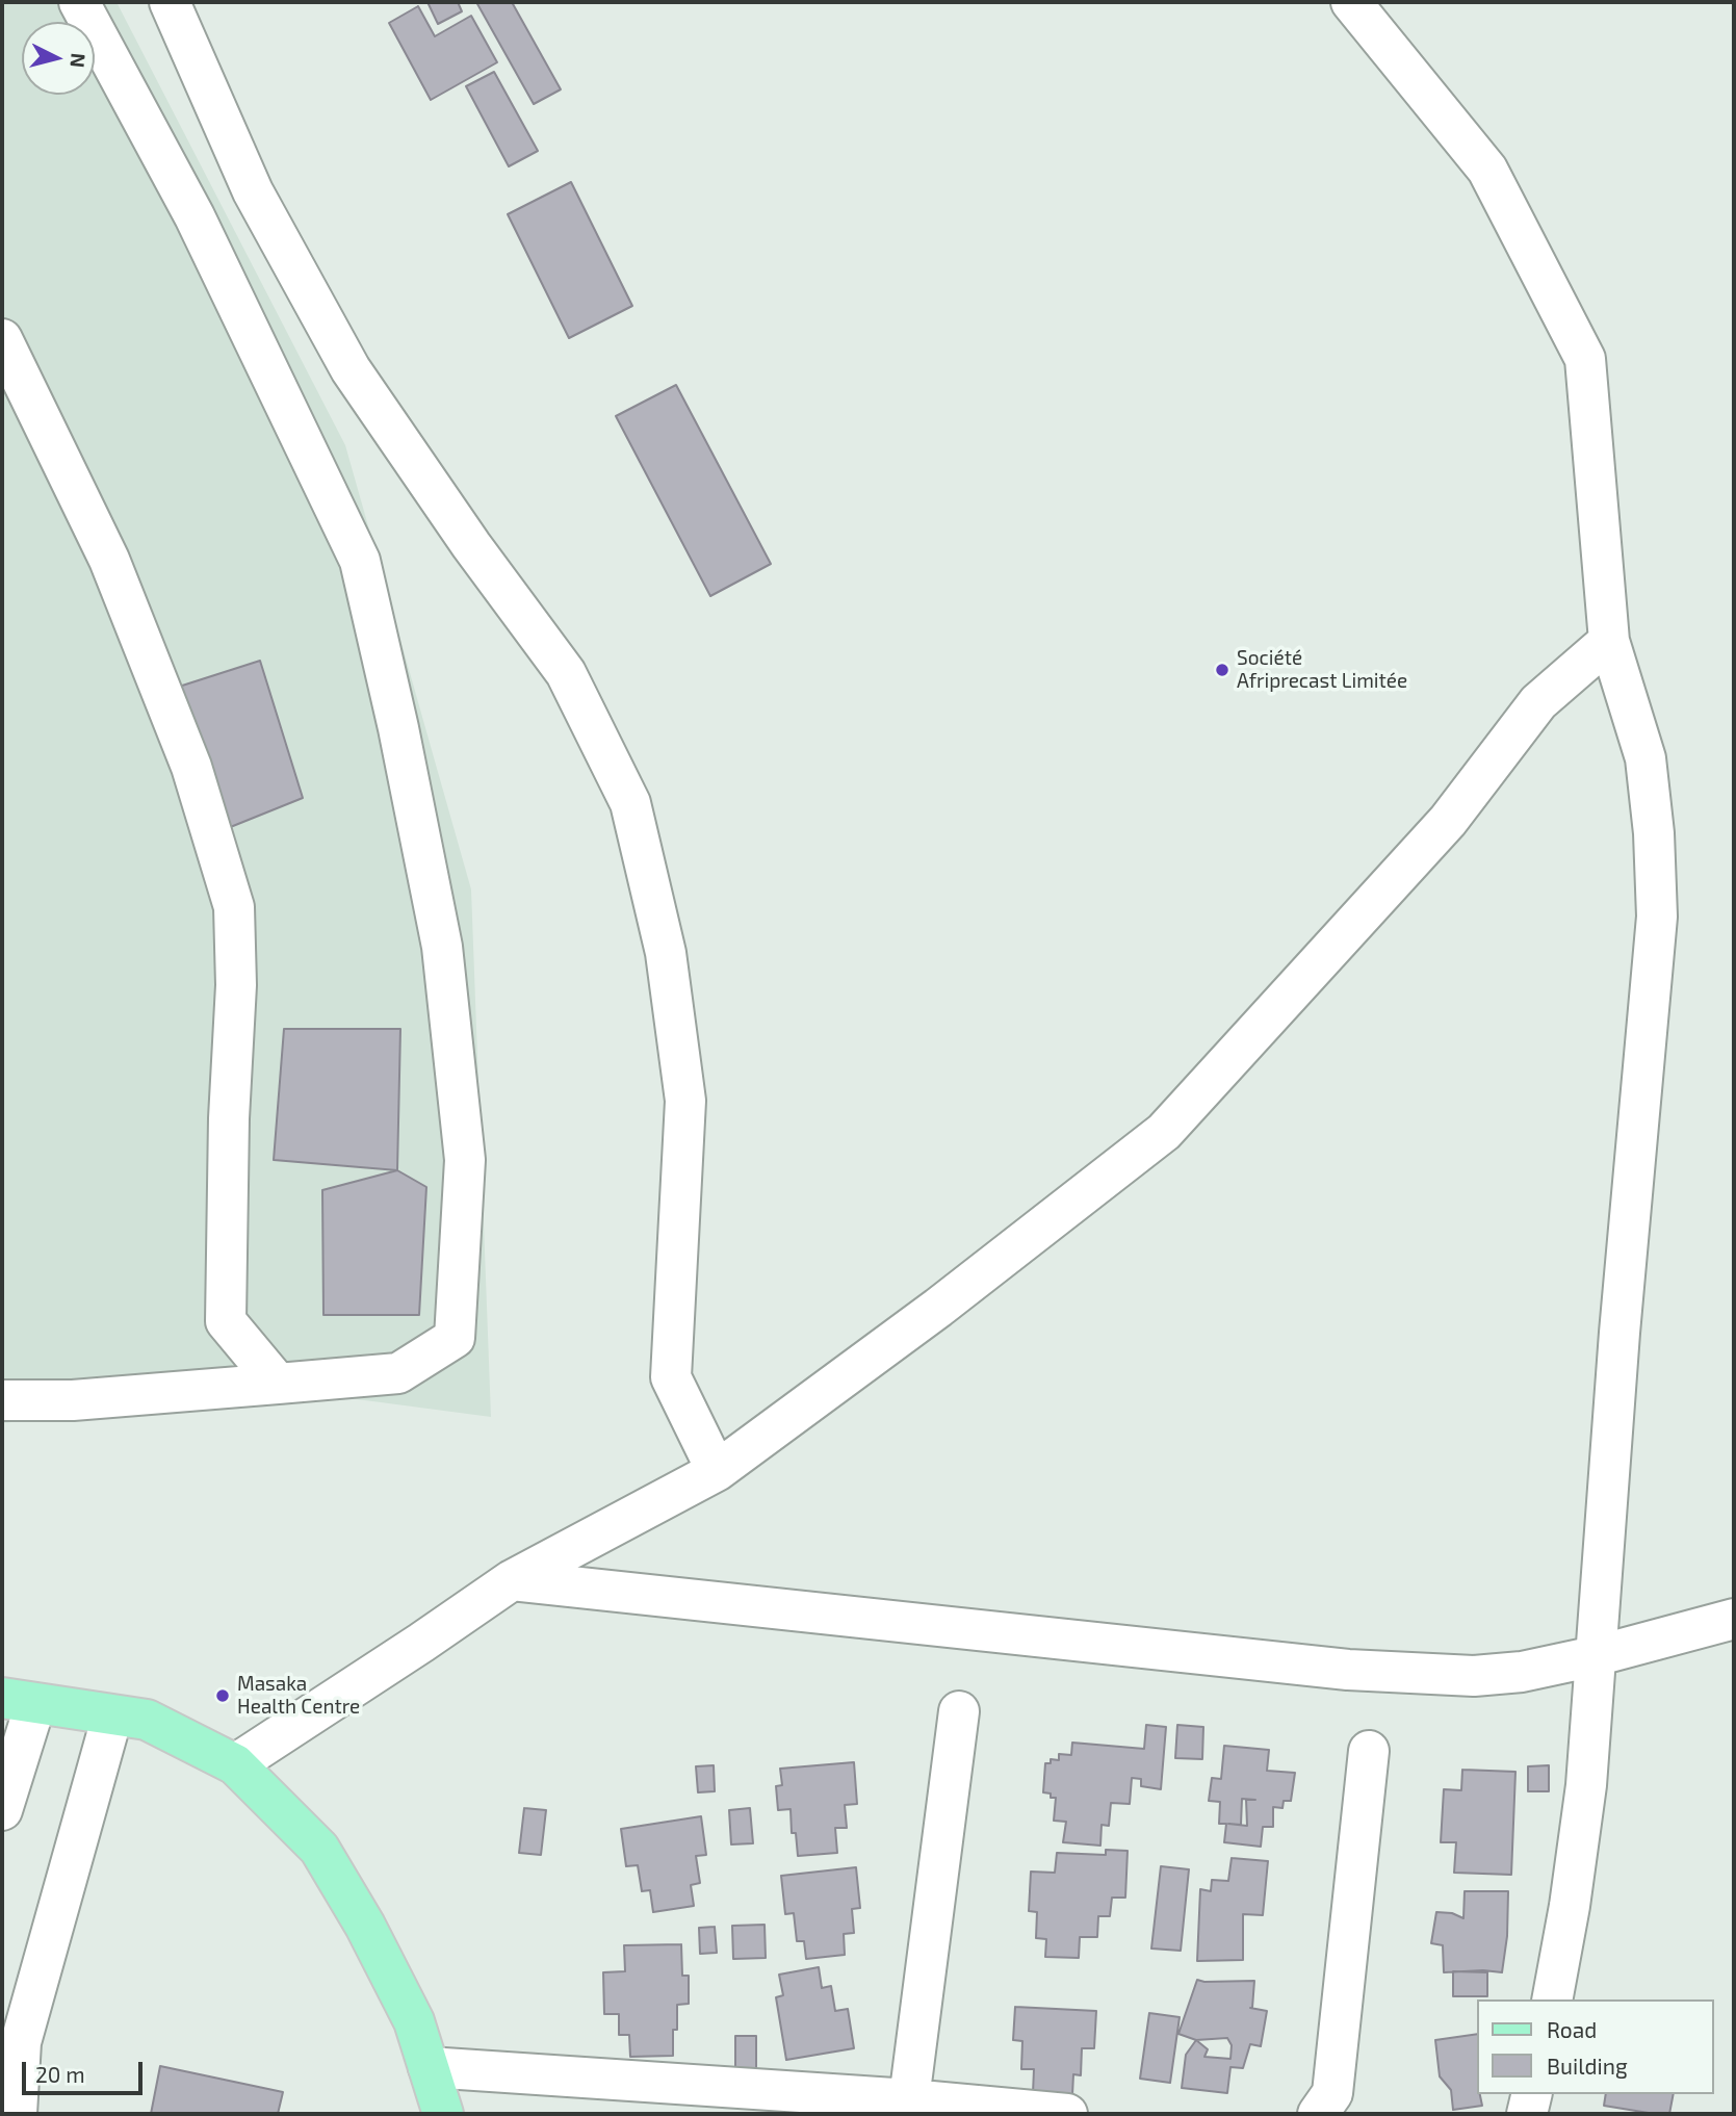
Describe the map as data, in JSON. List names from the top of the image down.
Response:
{
  "places": ["Société Afriprecast Limitée", "Masaka Health Centre"],
  "legend": ["Road", "Building"],
  "scale_bar": "20 m",
  "north": "right"
}
